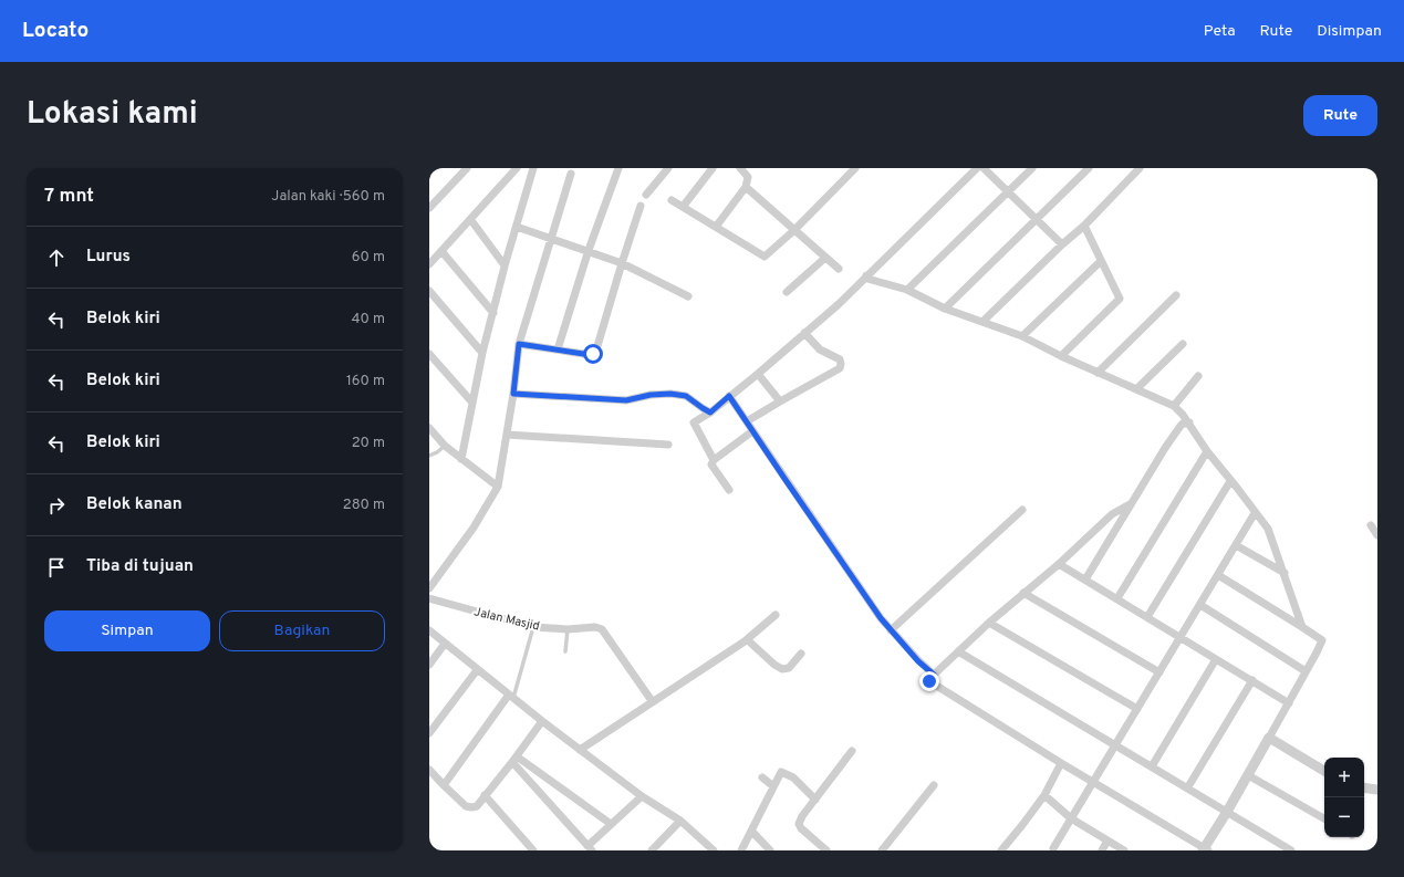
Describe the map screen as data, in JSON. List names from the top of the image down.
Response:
{
  "streets": {
    "street": ["Jalan Masjid"]
  },
  "page": {
    "header": "Locato",
    "nav": ["Peta", "Rute", "Disimpan"],
    "title": "Lokasi kami",
    "buttons": [
      "Rute",
      ["Simpan", "Bagikan"]
    ],
    "heading": ["7 mnt", "Jalan kaki · 560 m"],
    "list": [
      ["Lurus", "60 m"],
      ["Belok kiri", "40 m"],
      ["Belok kiri", "160 m"],
      ["Belok kiri", "20 m"],
      ["Belok kanan", "280 m"],
      "Tiba di tujuan"
    ],
    "map_buttons": ["+", "−"]
  }
}
